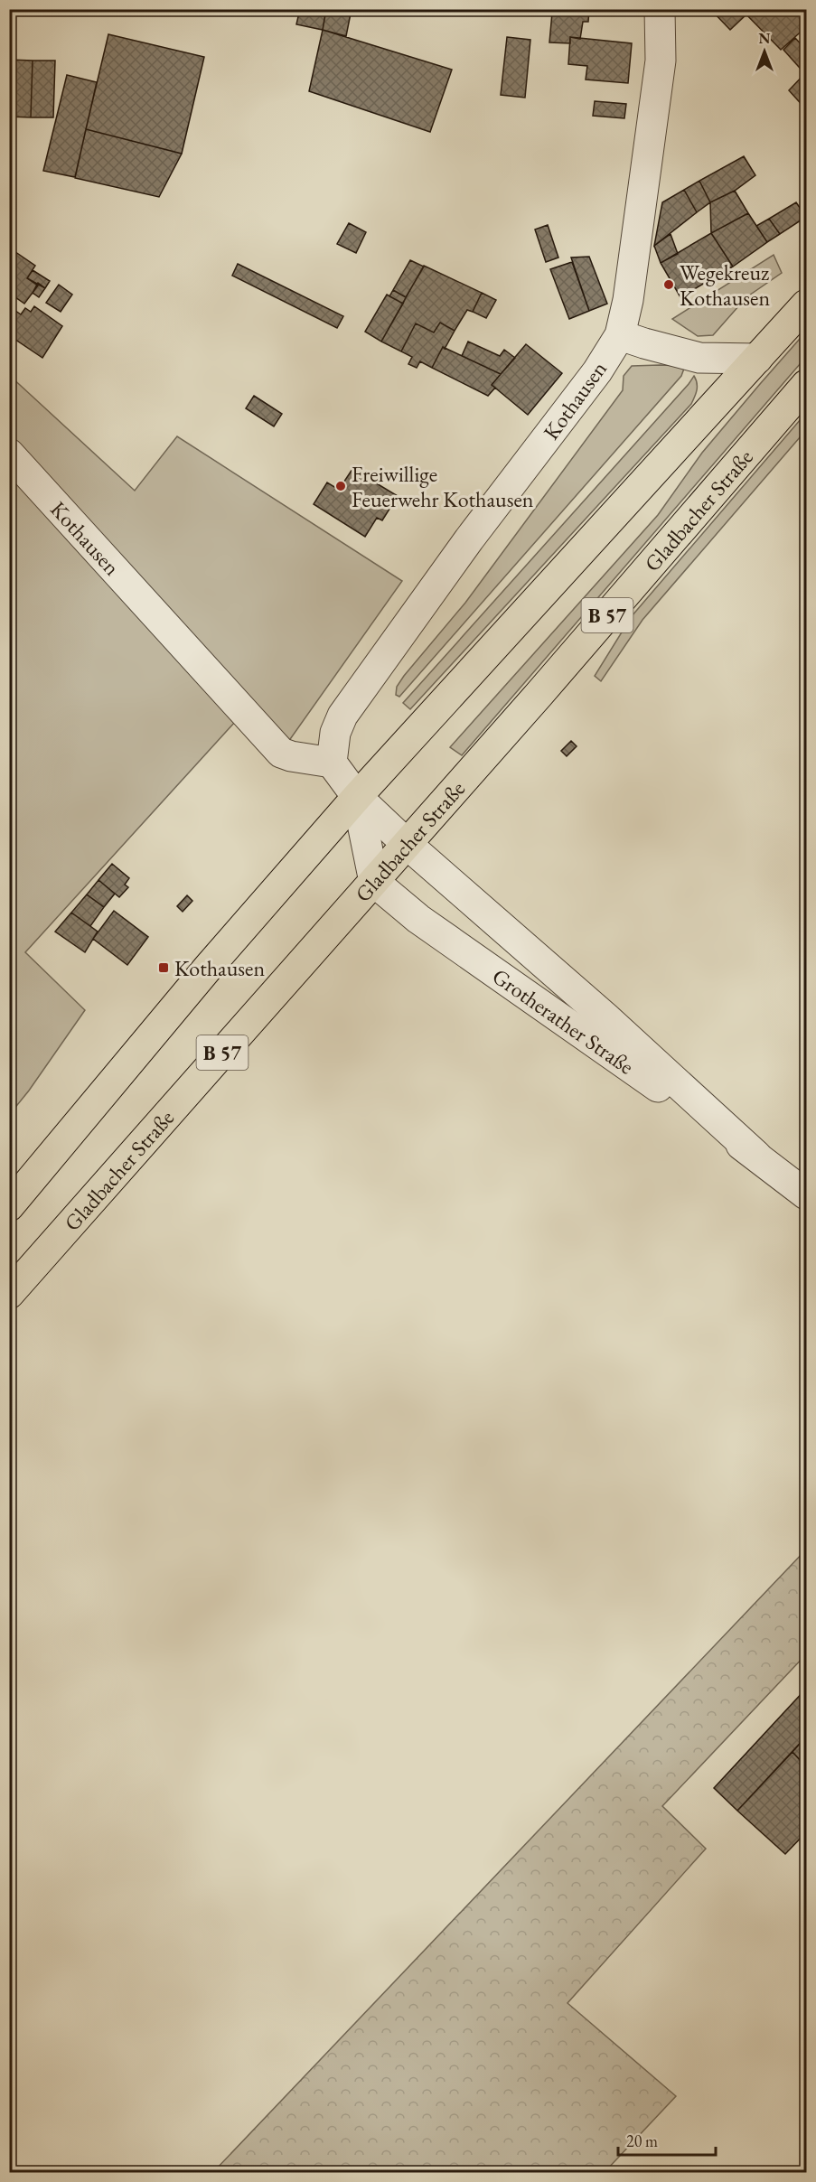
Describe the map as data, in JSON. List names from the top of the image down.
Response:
{
  "streets": {
    "main road": ["Gladbacher Straße", "B 57"],
    "street": ["Kothausen", "Grotherather Straße"]
  },
  "crossings": [
    ["Gladbacher Straße", "Grotherather Straße"],
    ["B 57", "Grotherather Straße"]
  ],
  "places": {
    "other": ["Wegekreuz Kothausen", "Freiwillige Feuerwehr Kothausen"],
    "transit": ["Kothausen"]
  },
  "scale_bar": "20 m",
  "north": "top"
}
